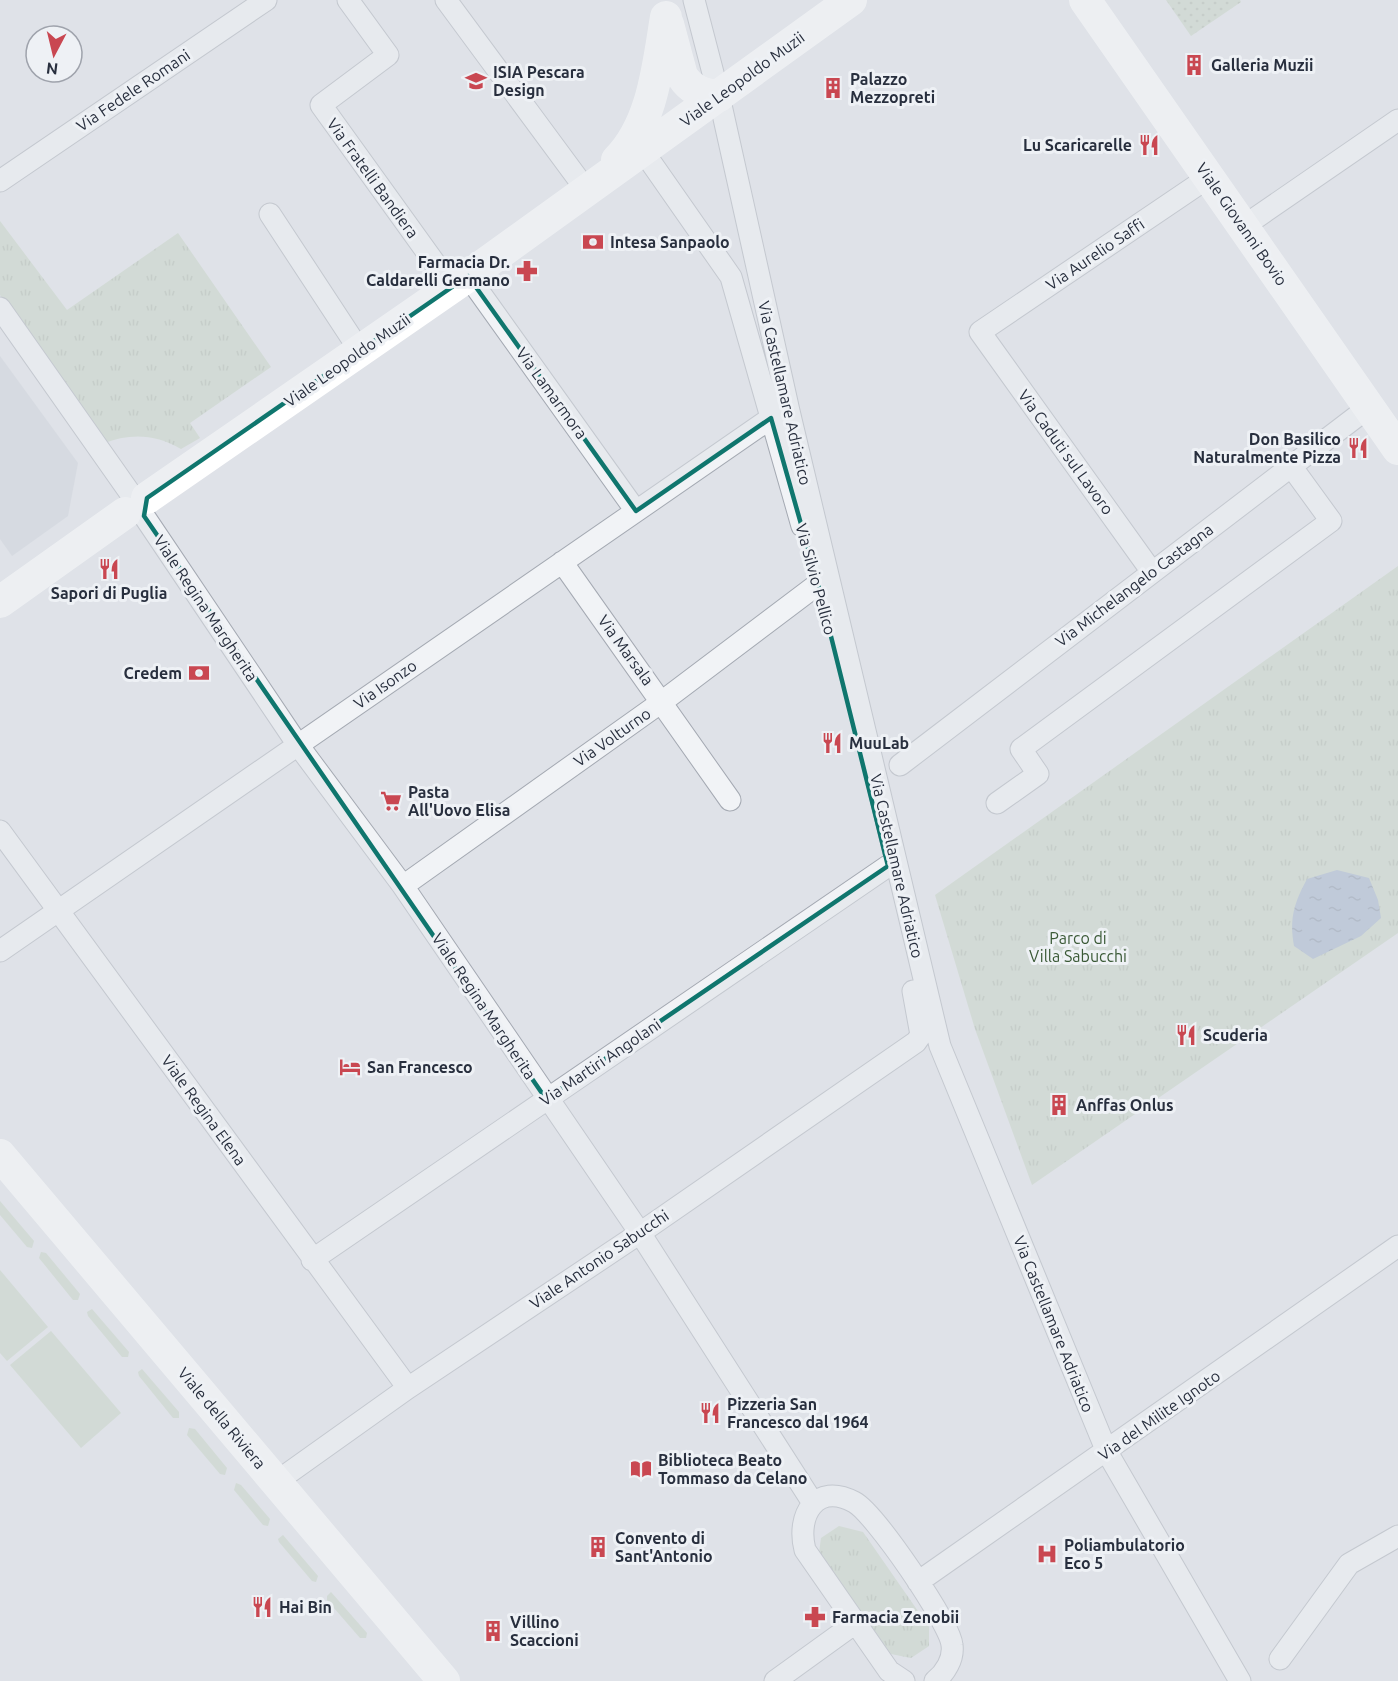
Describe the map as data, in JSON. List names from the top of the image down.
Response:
{
  "streets": {
    "street": [
      "Viale Leopoldo Muzii",
      "Via Fedele Romani",
      "Via Fratelli Bandiera",
      "Viale Giovanni Bovio",
      "Via Aurelio Saffi",
      "Via Lamarmora",
      "Via Castellamare Adriatico",
      "Via Caduti sul Lavoro",
      "Via Silvio Pellico",
      "Via Michelangelo Castagna",
      "Viale Regina Margherita",
      "Via Marsala",
      "Via Isonzo",
      "Via Volturno",
      "Via Martiri Angolani",
      "Viale Regina Elena",
      "Viale Antonio Sabucchi",
      "Via del Milite Ignoto",
      "Viale della Riviera"
    ]
  },
  "crossings": [
    ["Viale Leopoldo Muzii", "Via Fratelli Bandiera"],
    ["Viale Leopoldo Muzii", "Via Lamarmora"],
    ["Viale Leopoldo Muzii", "Via Castellamare Adriatico"],
    ["Viale Leopoldo Muzii", "Via Silvio Pellico"],
    ["Viale Leopoldo Muzii", "Viale Regina Margherita"],
    ["Via Fratelli Bandiera", "Via Lamarmora"],
    ["Viale Giovanni Bovio", "Via Aurelio Saffi"],
    ["Viale Giovanni Bovio", "Via Michelangelo Castagna"],
    ["Via Aurelio Saffi", "Via Caduti sul Lavoro"],
    ["Via Lamarmora", "Via Isonzo"],
    ["Via Castellamare Adriatico", "Via del Milite Ignoto"],
    ["Via Caduti sul Lavoro", "Via Michelangelo Castagna"],
    ["Via Silvio Pellico", "Via Isonzo"],
    ["Via Silvio Pellico", "Via Volturno"],
    ["Via Silvio Pellico", "Via Martiri Angolani"],
    ["Via Silvio Pellico", "Viale Antonio Sabucchi"],
    ["Viale Regina Margherita", "Via Isonzo"],
    ["Viale Regina Margherita", "Via Volturno"],
    ["Viale Regina Margherita", "Via Martiri Angolani"],
    ["Viale Regina Margherita", "Viale Antonio Sabucchi"],
    ["Via Marsala", "Via Isonzo"],
    ["Via Marsala", "Via Volturno"],
    ["Via Isonzo", "Viale Regina Elena"],
    ["Via Martiri Angolani", "Viale Regina Elena"],
    ["Viale Regina Elena", "Viale Antonio Sabucchi"],
    ["Viale Antonio Sabucchi", "Viale della Riviera"]
  ],
  "parks": ["Parco di Villa Sabucchi"],
  "places": {
    "building": [
      "Galleria Muzii",
      "Palazzo Mezzopreti",
      "Anffas Onlus",
      "Convento di Sant'Antonio",
      "Villino Scaccioni"
    ],
    "school or university": ["ISIA Pescara Design"],
    "restaurant": [
      "Lu Scaricarelle",
      "Don Basilico Naturalmente Pizza",
      "Sapori di Puglia",
      "MuuLab",
      "Scuderia",
      "Pizzeria San Francesco dal 1964",
      "Hai Bin"
    ],
    "bank": ["Intesa Sanpaolo", "Credem"],
    "pharmacy": ["Farmacia Dr. Caldarelli Germano", "Farmacia Zenobii"],
    "supermarket": ["Pasta All'Uovo Elisa"],
    "hotel": ["San Francesco"],
    "library": ["Biblioteca Beato Tommaso da Celano"],
    "hospital": ["Poliambulatorio Eco 5"]
  },
  "north": "bottom"
}
